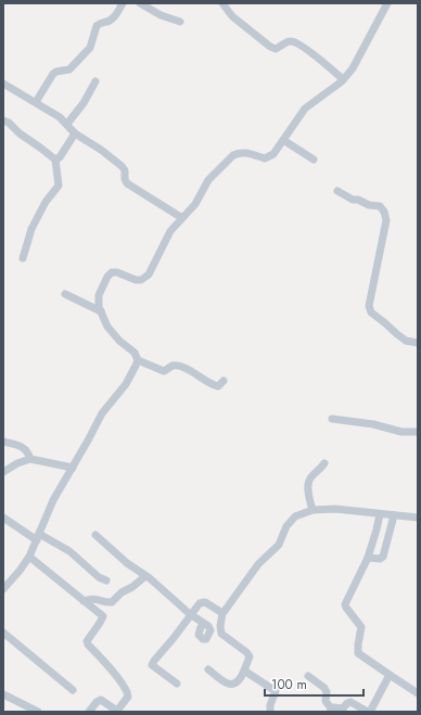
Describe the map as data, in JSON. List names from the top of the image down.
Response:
{
  "scale_bar": "100 m"
}
